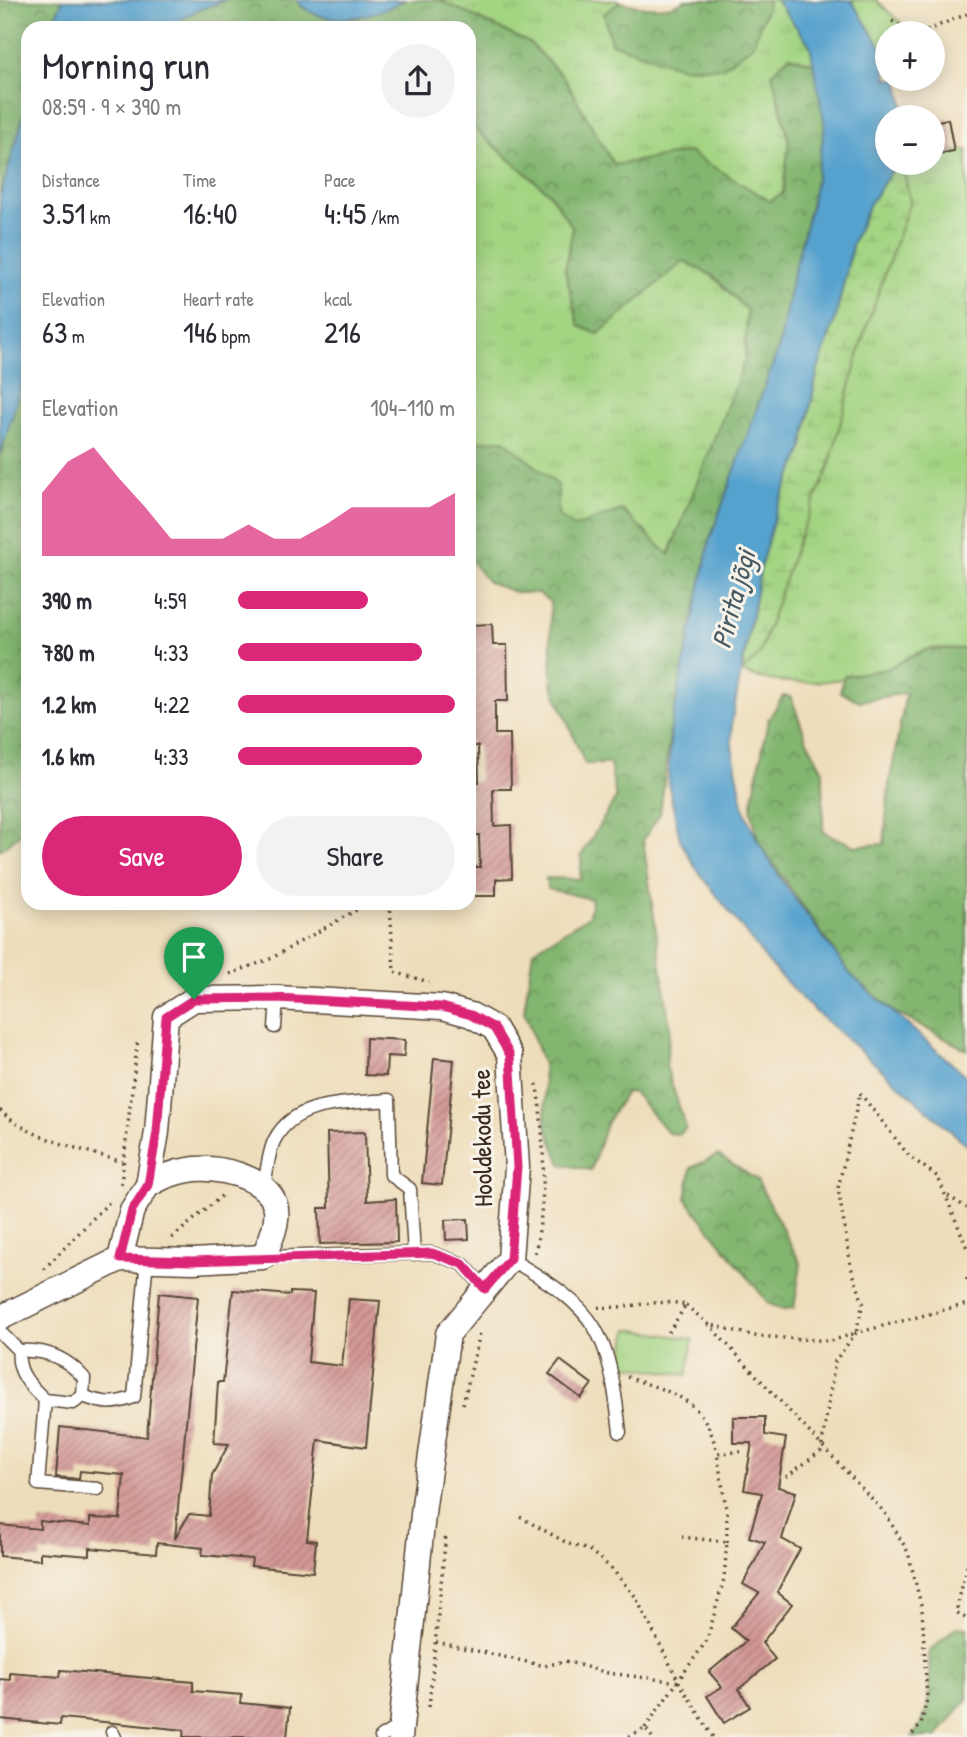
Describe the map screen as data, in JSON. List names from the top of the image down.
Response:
{
  "streets": {
    "street": ["Hooldekodu tee"]
  },
  "water": ["Pirita jõgi"],
  "page": {
    "map_buttons": ["+", "−"],
    "heading": ["Morning run", "08:59 · 9 × 390 m"],
    "stats": [
      ["Distance", "3.51 km"],
      ["Time", "16:40"],
      ["Pace", "4:45 /km"],
      ["Elevation", "63 m"],
      ["Heart rate", "146 bpm"],
      ["kcal", "216"]
    ],
    "chart": ["Elevation", "104–110 m"],
    "list": [
      {
        "name": "390 m",
        "note": "4:59"
      },
      {
        "name": "780 m",
        "note": "4:33"
      },
      {
        "name": "1.2 km",
        "note": "4:22"
      },
      {
        "name": "1.6 km",
        "note": "4:33"
      }
    ],
    "buttons": ["Save", "Share"]
  }
}
